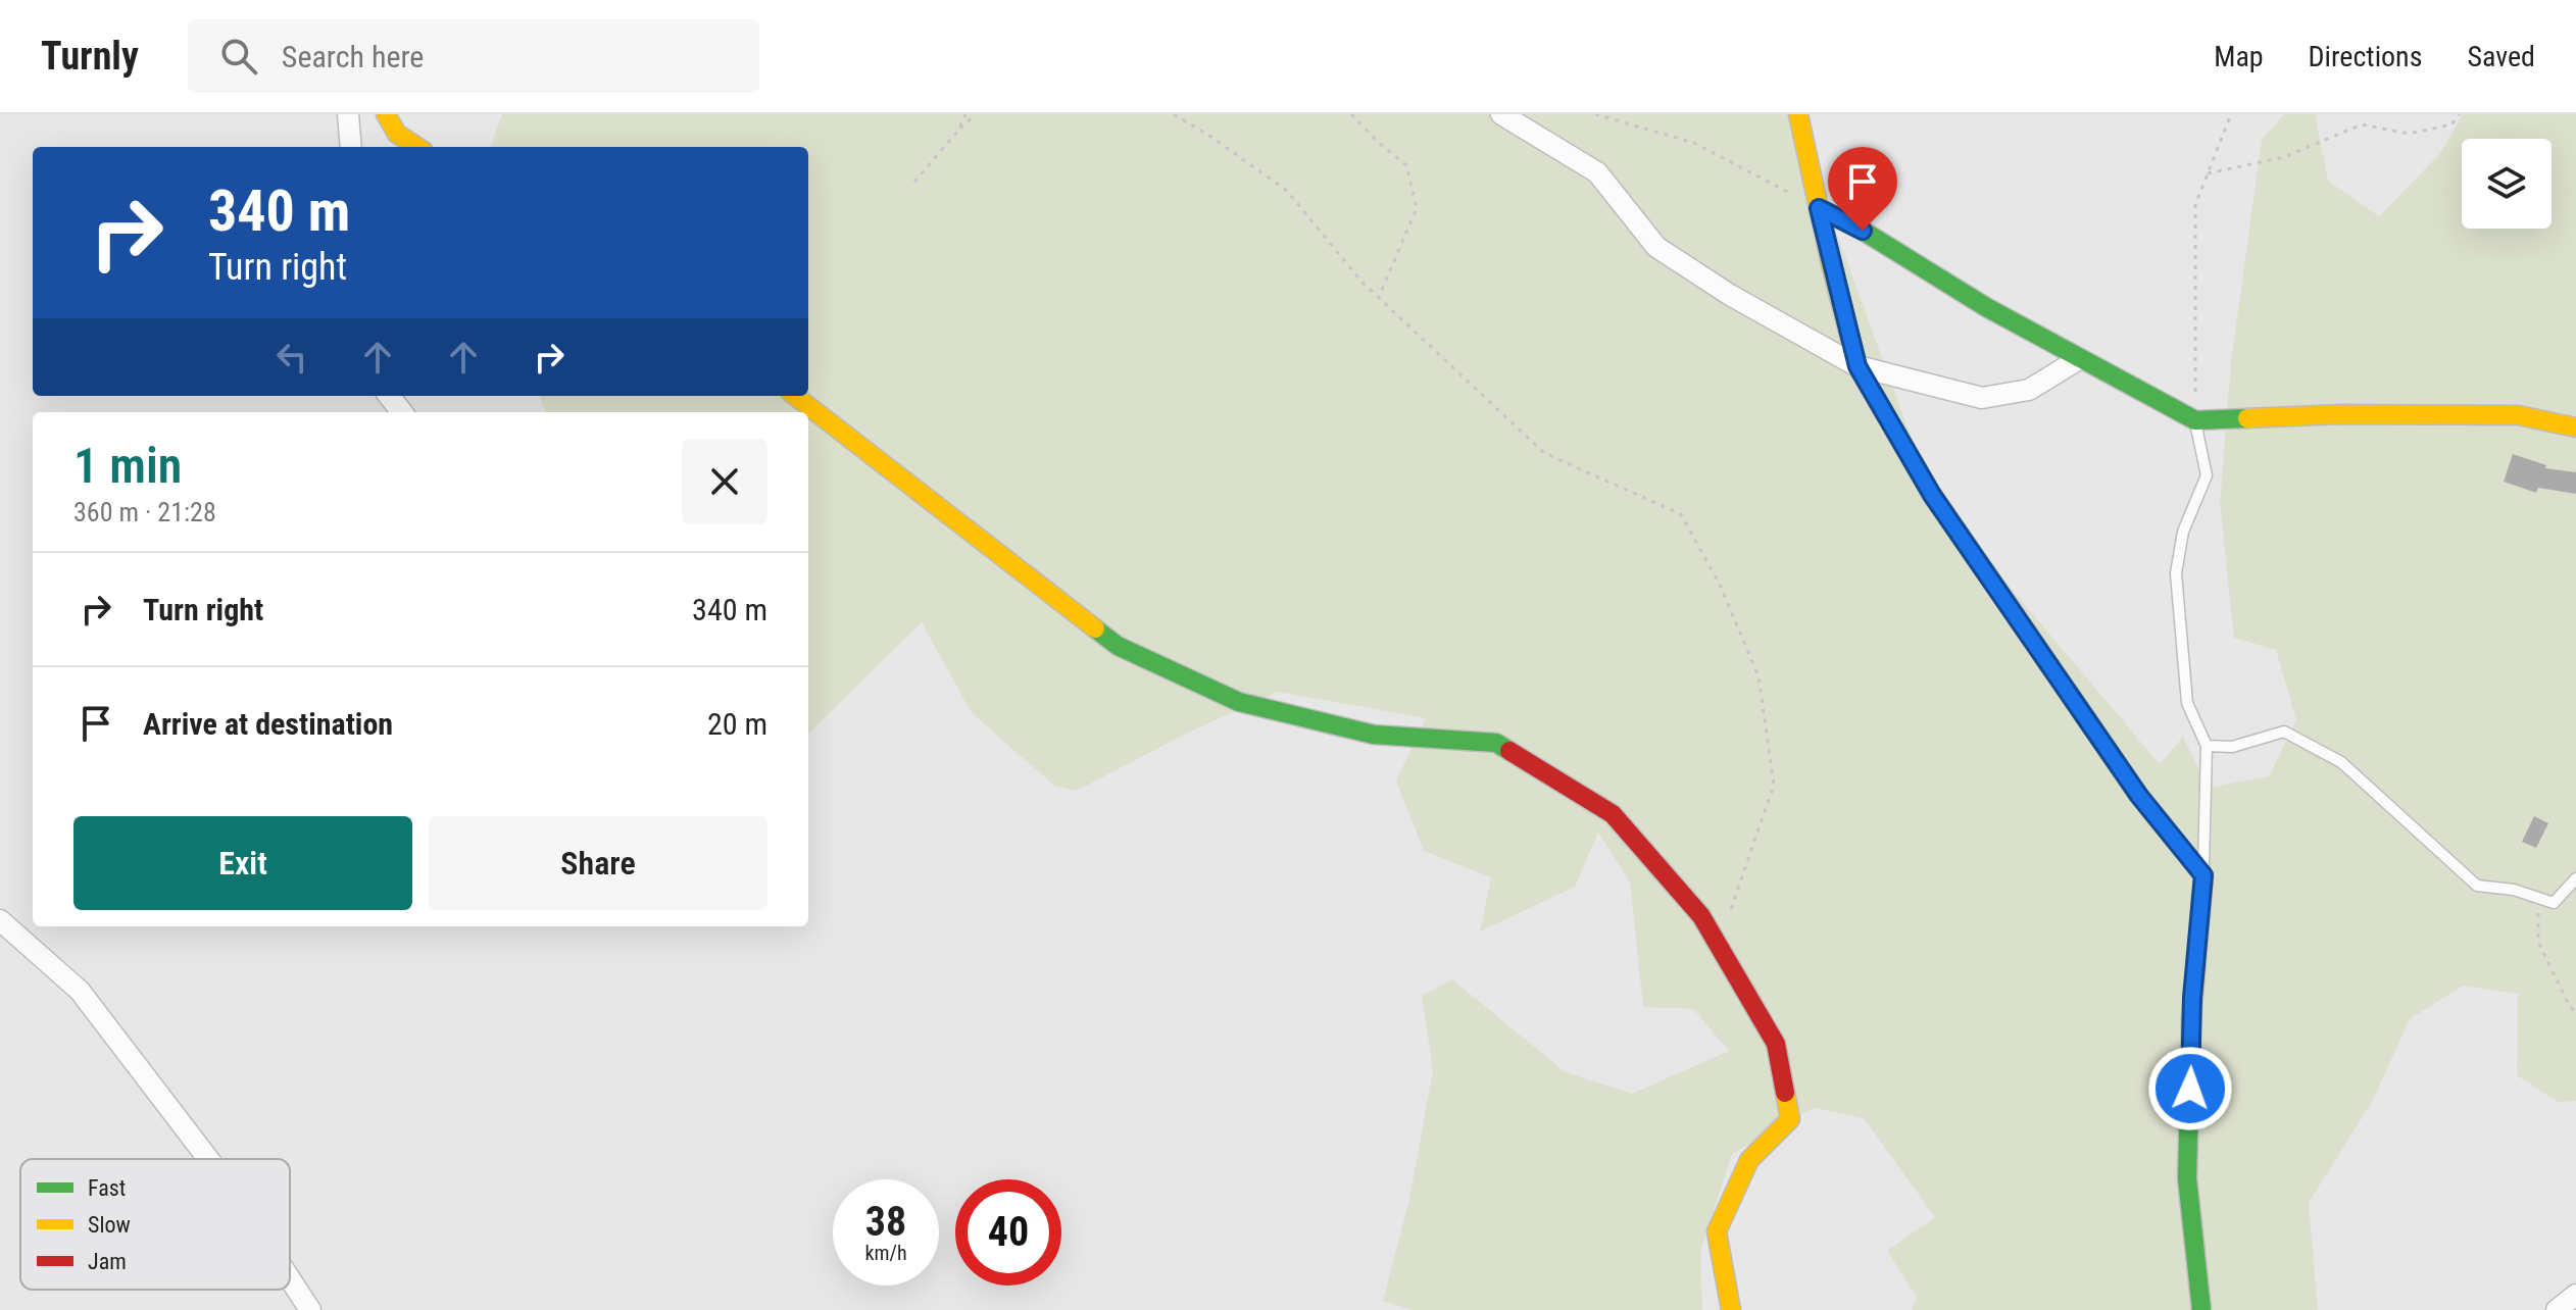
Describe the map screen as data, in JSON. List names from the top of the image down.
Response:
{
  "legend": ["Fast", "Slow", "Jam"],
  "page": {
    "header": "Turnly",
    "search": "Search here",
    "nav": ["Map", "Directions", "Saved"],
    "turn": ["340 m", "Turn right"],
    "heading": ["1 min", "360 m · 21:28"],
    "list": [
      {
        "name": "Turn right",
        "value": "340 m"
      },
      {
        "name": "Arrive at destination",
        "value": "20 m"
      }
    ],
    "buttons": ["Exit", "Share"],
    "speed": "38 km/h",
    "limit": "40"
  }
}
